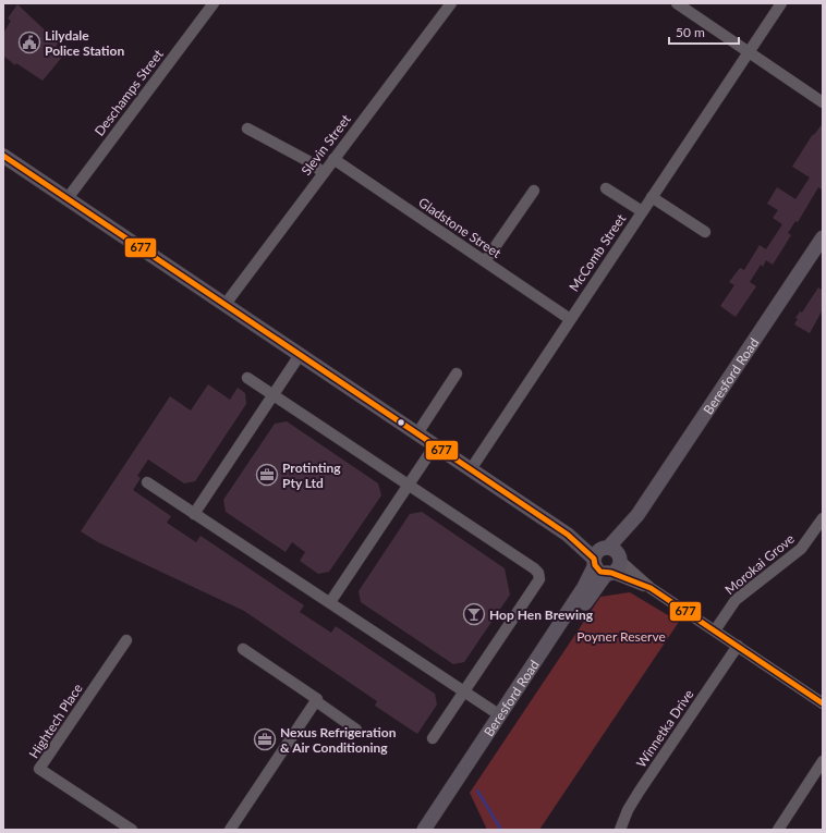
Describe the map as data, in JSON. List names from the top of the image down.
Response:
{
  "streets": {
    "main road": ["Beresford Road"],
    "street": [
      "Deschamps Street",
      "Slevin Street",
      "Gladstone Street",
      "McComb Street",
      "Morokai Grove",
      "Hightech Place",
      "Winnetka Drive"
    ]
  },
  "crossings": [
    ["Slevin Street", "Gladstone Street"],
    ["Gladstone Street", "McComb Street"]
  ],
  "parks": ["Poyner Reserve"],
  "places": {
    "public building": ["Lilydale Police Station"],
    "office": ["Protinting Pty Ltd", "Nexus Refrigeration & Air Conditioning"],
    "bar": ["Hop Hen Brewing"]
  },
  "lines": ["transit line 677"],
  "scale_bar": "50 m"
}
